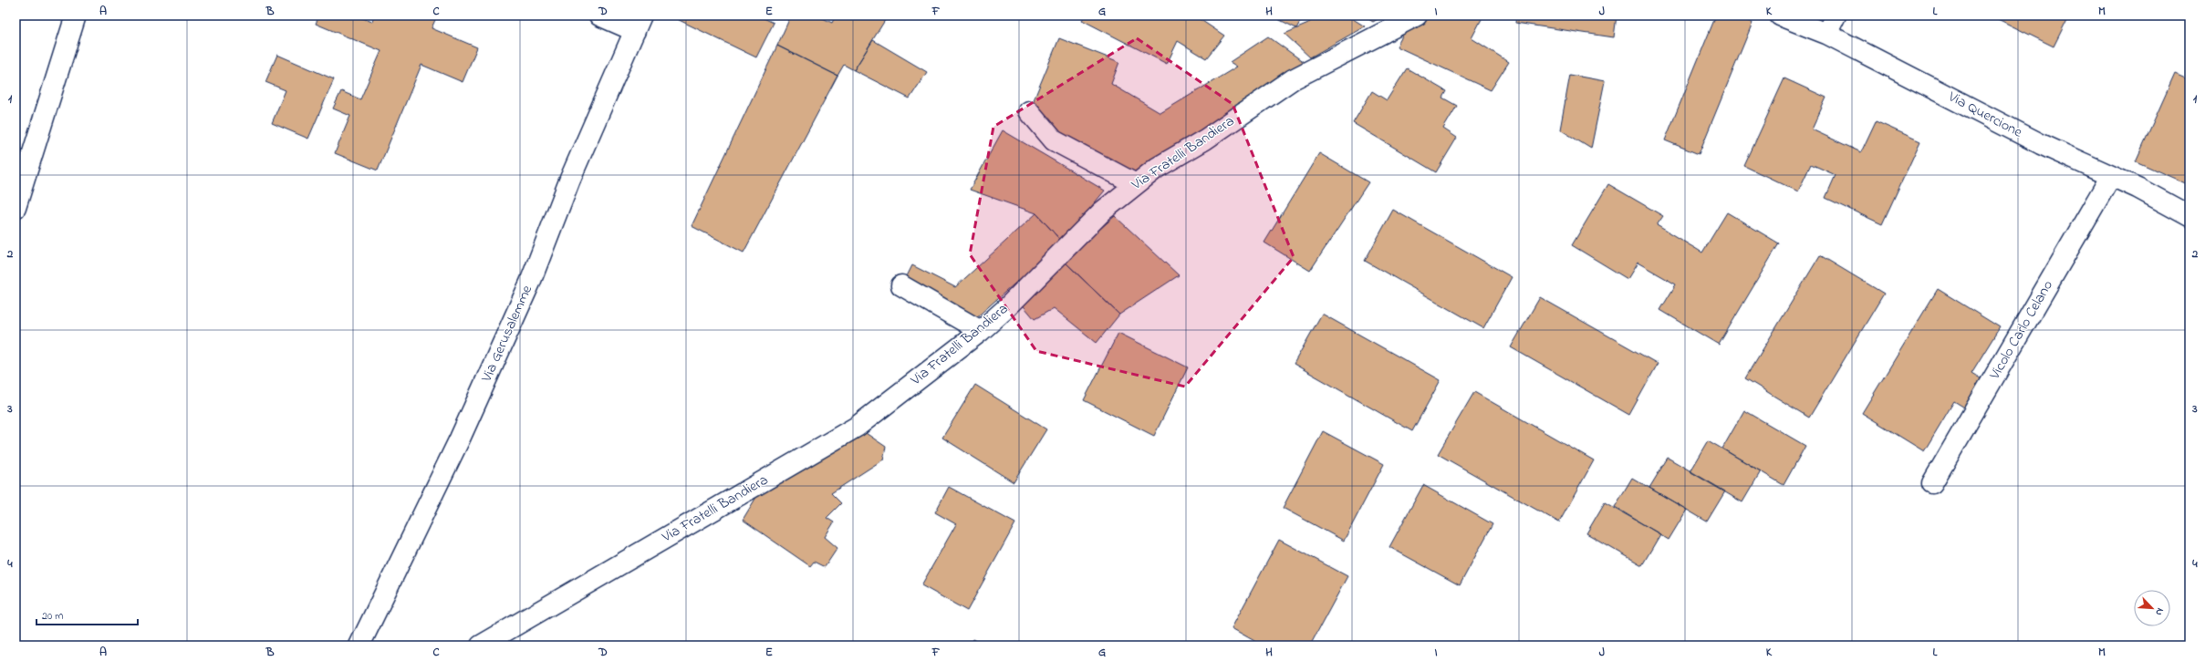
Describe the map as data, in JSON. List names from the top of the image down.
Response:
{
  "streets": {
    "street": [
      "Via Quercione",
      "Via Fratelli Bandiera",
      "Vicolo Carlo Celano",
      "Via Gerusalemme"
    ]
  },
  "crossings": [
    ["Via Quercione", "Vicolo Carlo Celano"]
  ],
  "scale_bar": "20 m",
  "north": "bottom right",
  "grid": {
    "columns": [
      "A",
      "B",
      "C",
      "D",
      "E",
      "F",
      "G",
      "H",
      "I",
      "J",
      "K",
      "L",
      "M"
    ],
    "rows": [
      "1",
      "2",
      "3",
      "4"
    ]
  }
}
